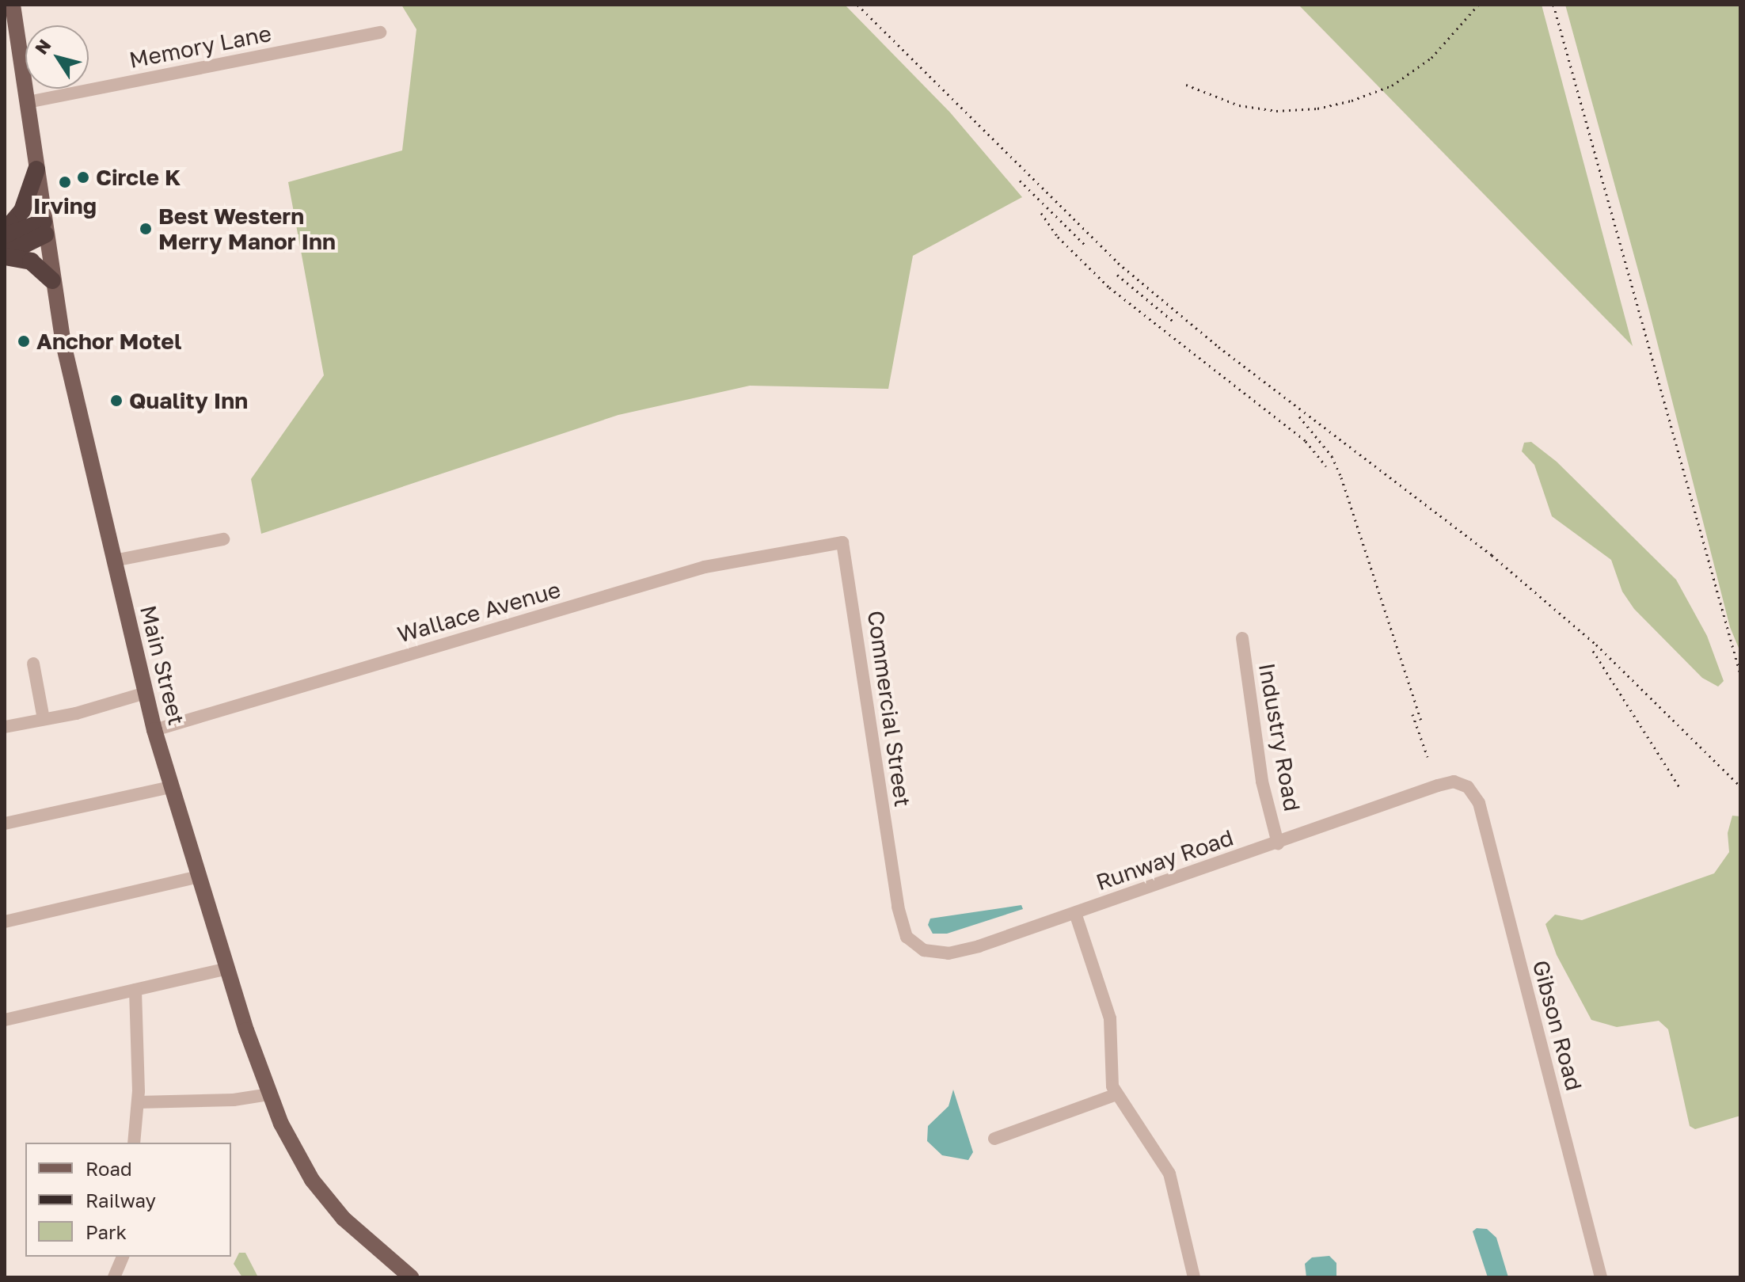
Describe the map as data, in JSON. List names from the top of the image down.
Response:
{
  "streets": {
    "main road": ["Main Street"],
    "street": [
      "Memory Lane",
      "Wallace Avenue",
      "Commercial Street",
      "Industry Road",
      "Runway Road",
      "Gibson Road"
    ]
  },
  "crossings": [
    ["Memory Lane", "Main Street"],
    ["Wallace Avenue", "Main Street"],
    ["Wallace Avenue", "Commercial Street"],
    ["Commercial Street", "Runway Road"],
    ["Industry Road", "Runway Road"],
    ["Runway Road", "Gibson Road"]
  ],
  "places": [
    "Circle K",
    "Irving",
    "Best Western Merry Manor Inn",
    "Anchor Motel",
    "Quality Inn"
  ],
  "legend": ["Road", "Railway", "Park"],
  "north": "top left"
}
